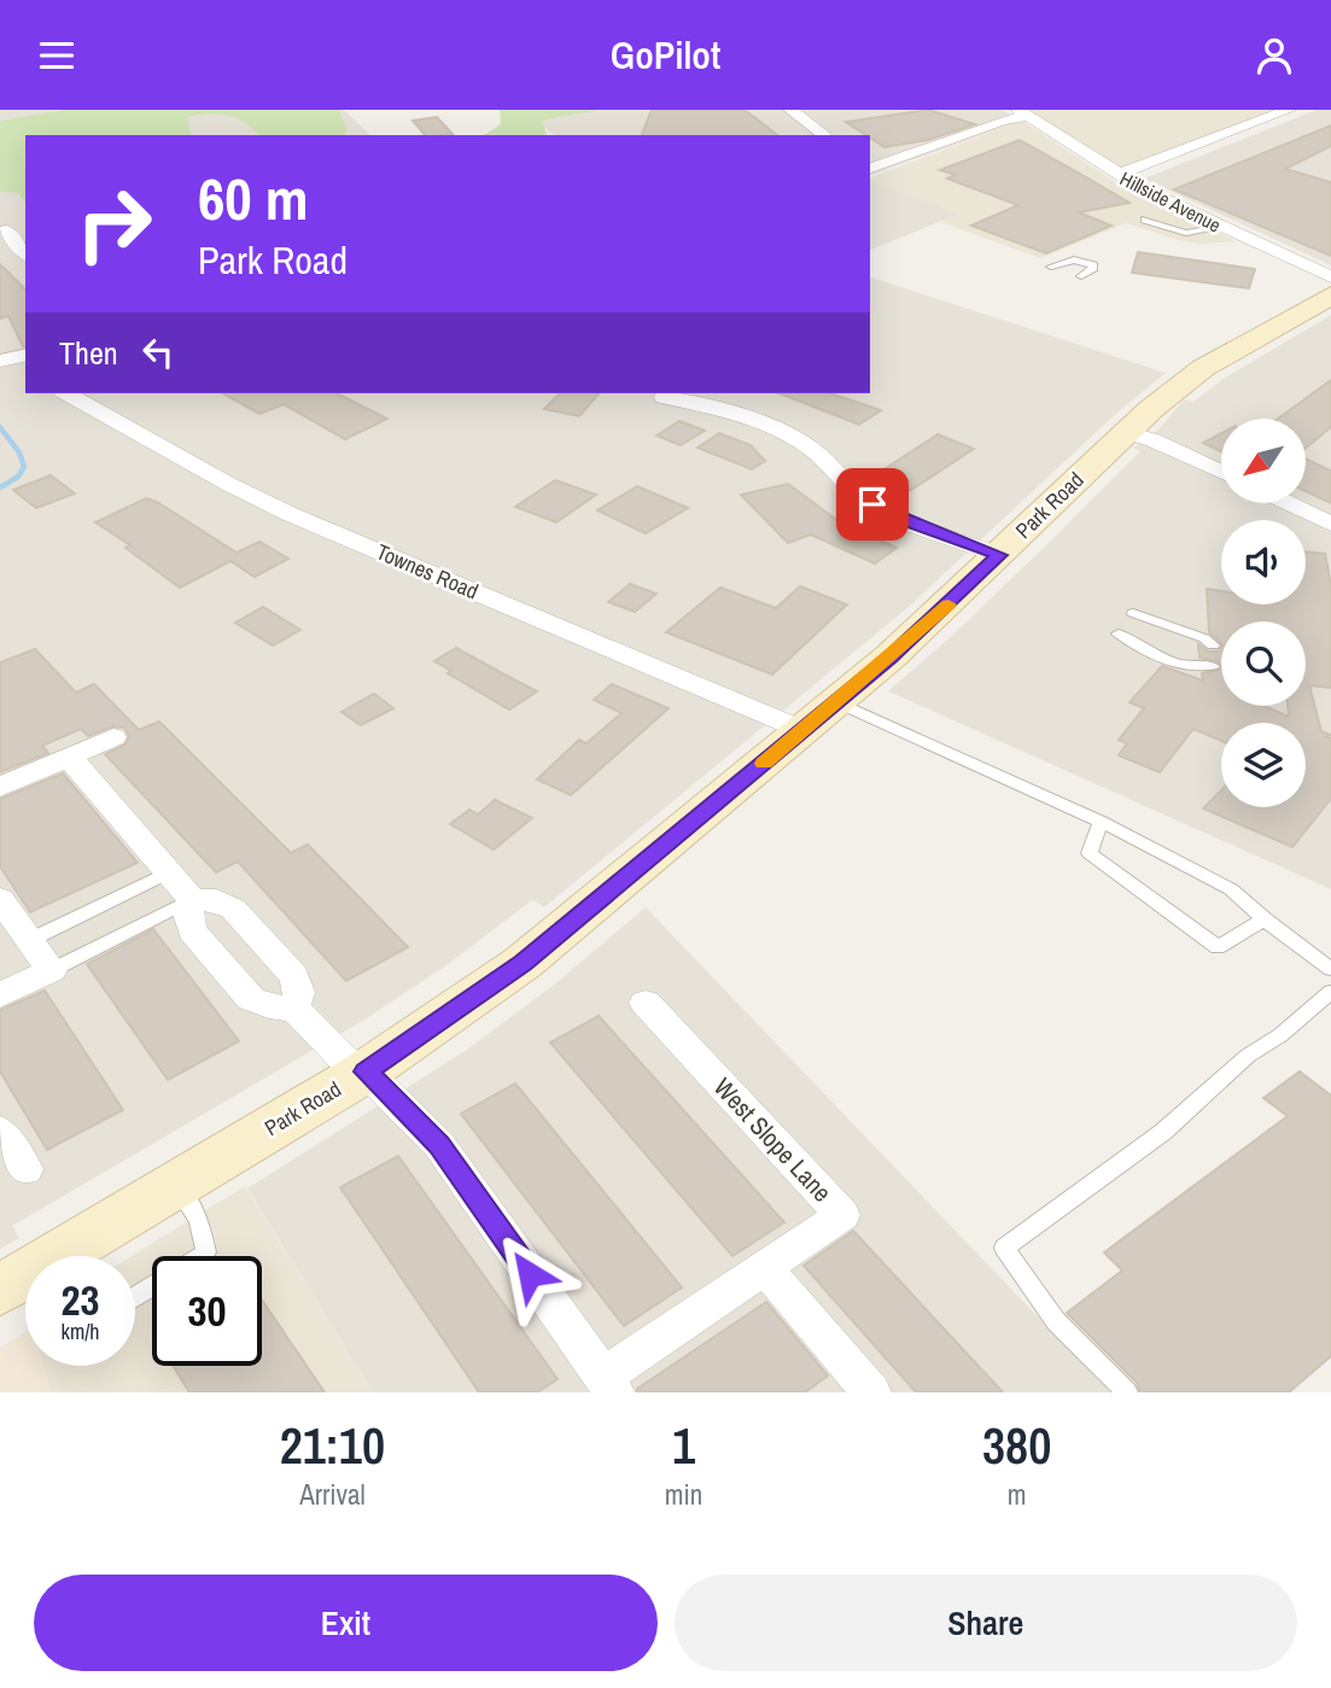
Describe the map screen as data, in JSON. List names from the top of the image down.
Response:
{
  "streets": {
    "main road": ["Park Road"],
    "street": ["Hillside Avenue", "Townes Road", "West Slope Lane"]
  },
  "crossings": [
    ["Park Road", "Townes Road"]
  ],
  "north": "bottom left",
  "page": {
    "header": "GoPilot",
    "turn": ["60 m", "Park Road"],
    "then": "Then",
    "speed": "23 km/h",
    "limit": "30",
    "eta": [
      "21:10",
      "Arrival",
      "1",
      "min",
      "380",
      "m"
    ],
    "buttons": ["Exit", "Share"]
  }
}
